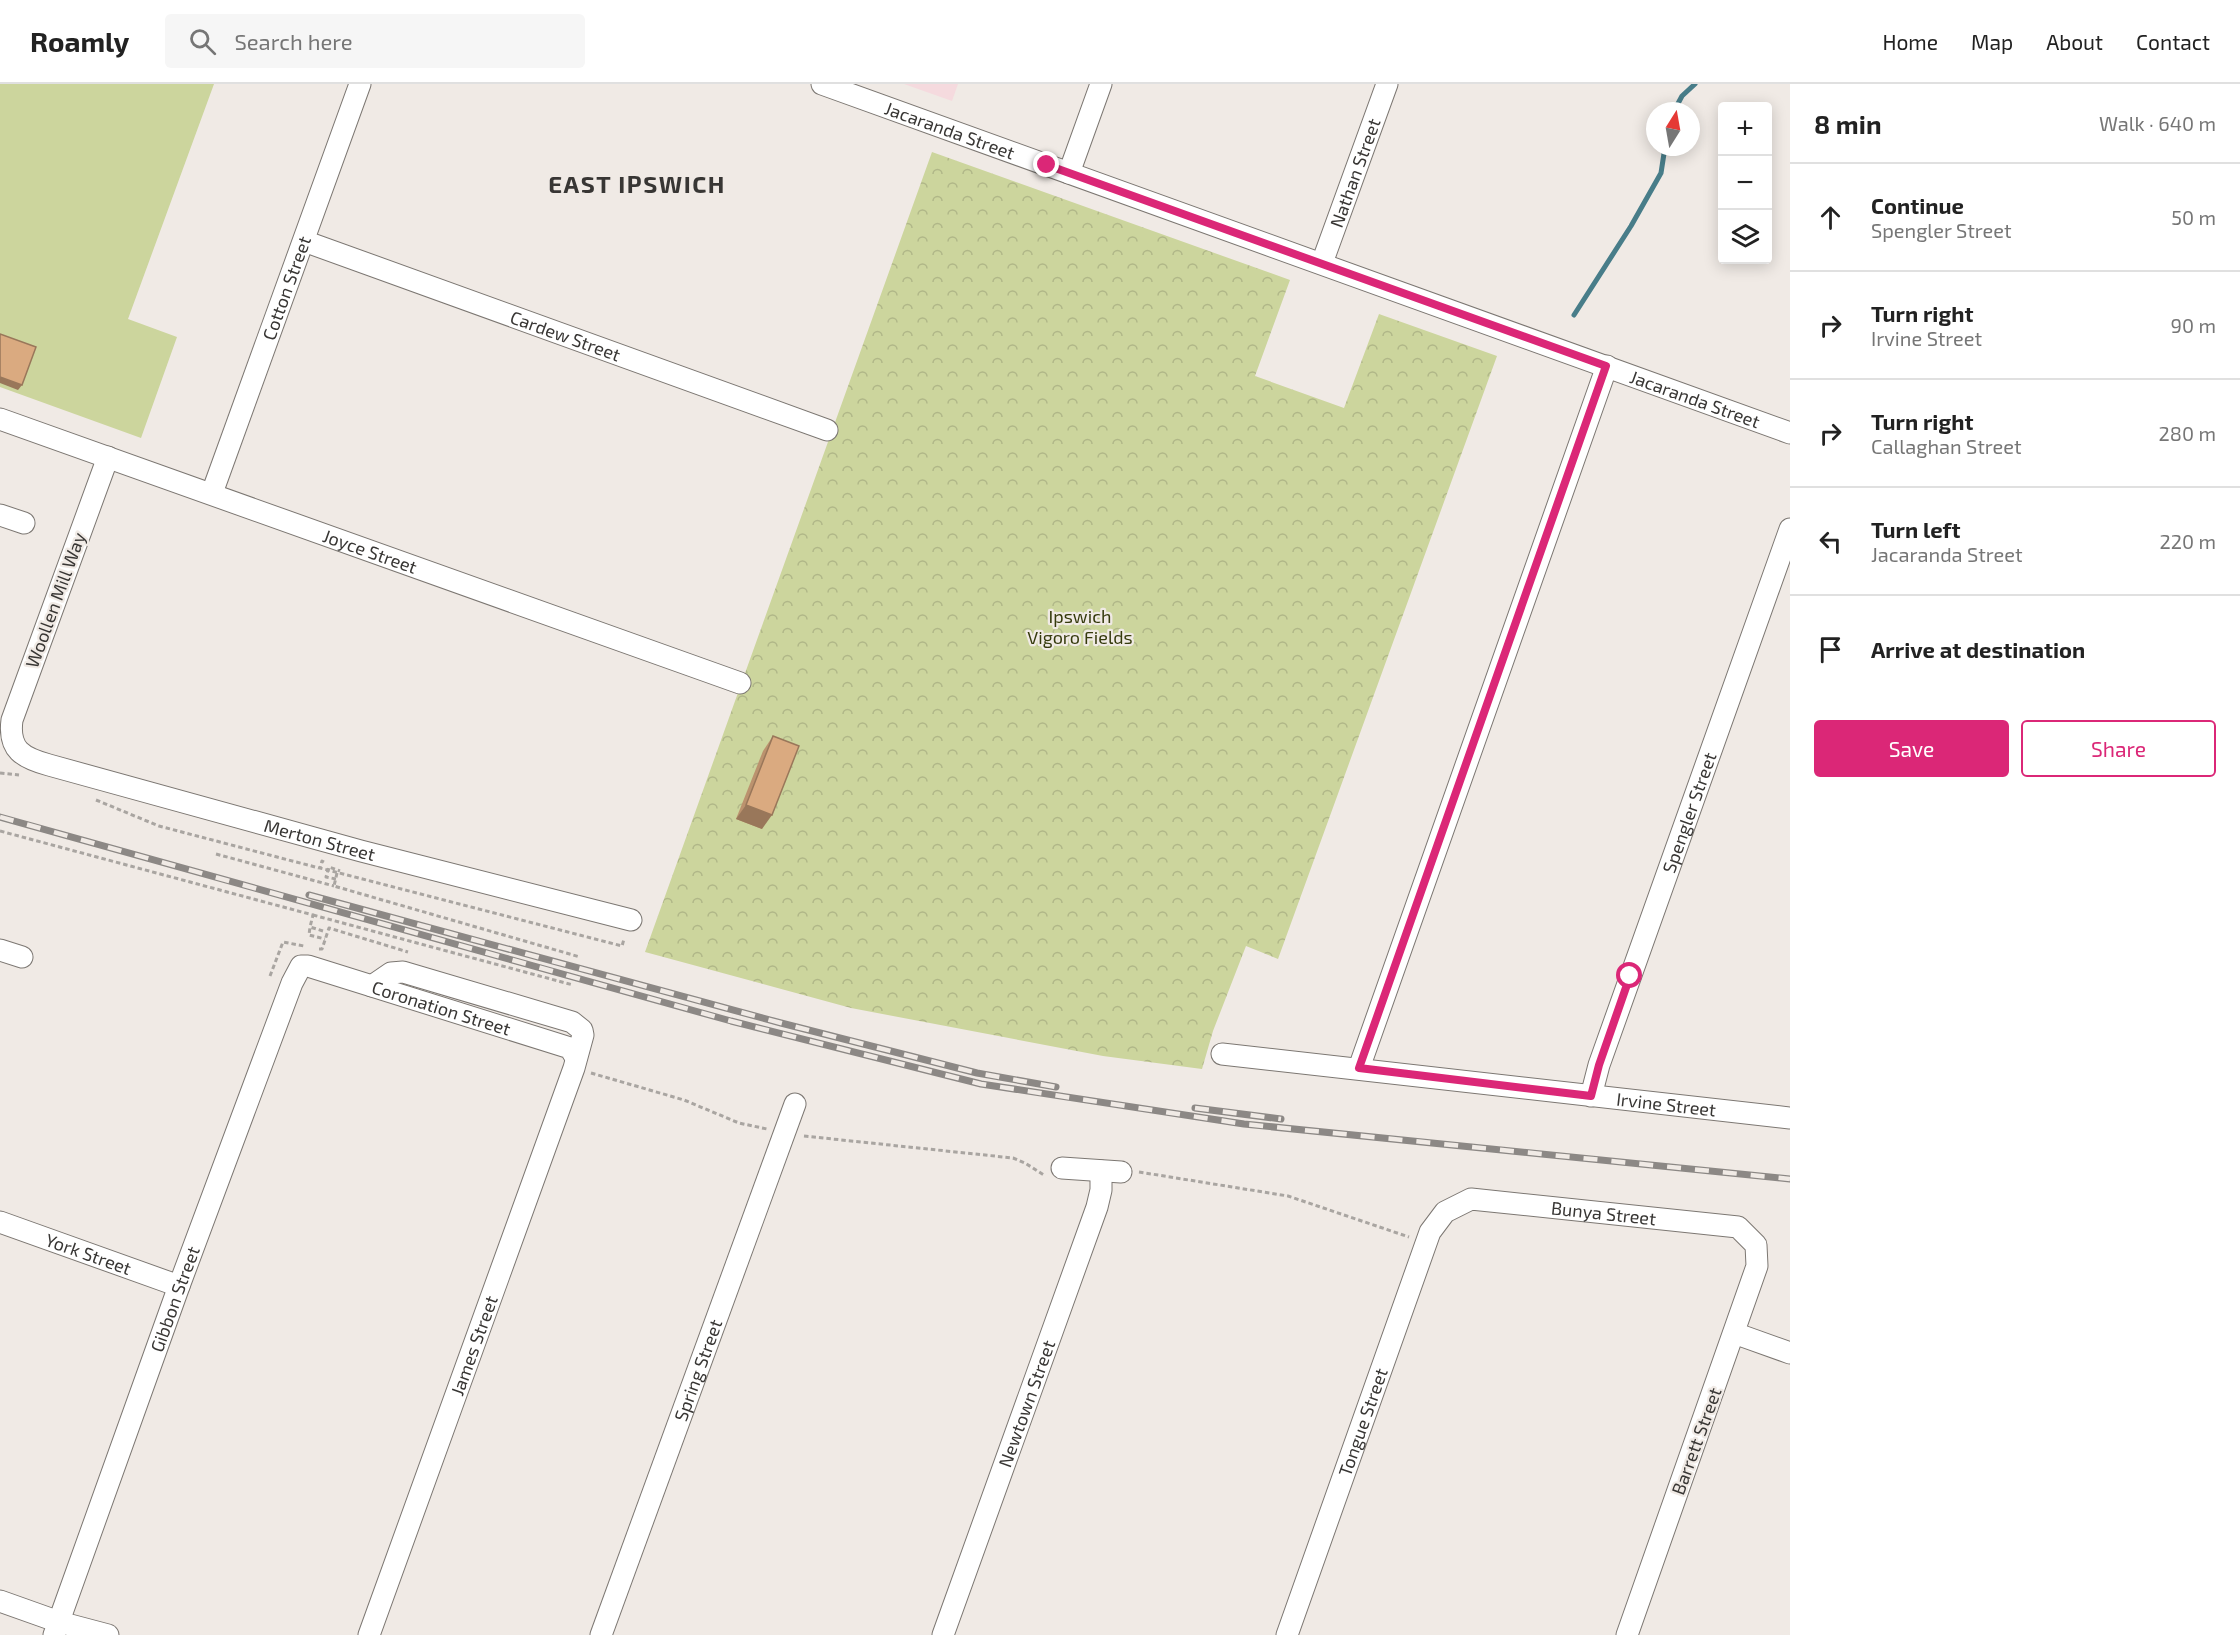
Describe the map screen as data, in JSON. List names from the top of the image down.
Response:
{
  "streets": {
    "street": [
      "Jacaranda Street",
      "Nathan Street",
      "Cotton Street",
      "Cardew Street",
      "Joyce Street",
      "Woollen Mill Way",
      "Spengler Street",
      "Merton Street",
      "Coronation Street",
      "Irvine Street",
      "Bunya Street",
      "York Street",
      "Gibbon Street",
      "James Street",
      "Spring Street",
      "Newtown Street",
      "Tongue Street",
      "Barrett Street"
    ]
  },
  "crossings": [
    ["Jacaranda Street", "Nathan Street"],
    ["Cotton Street", "Cardew Street"],
    ["Cotton Street", "Joyce Street"],
    ["Joyce Street", "Woollen Mill Way"],
    ["Woollen Mill Way", "Merton Street"],
    ["Spengler Street", "Irvine Street"],
    ["Coronation Street", "Gibbon Street"],
    ["Coronation Street", "James Street"],
    ["Bunya Street", "Tongue Street"],
    ["Bunya Street", "Barrett Street"],
    ["York Street", "Gibbon Street"]
  ],
  "districts": ["EAST IPSWICH"],
  "parks": ["Ipswich Vigoro Fields"],
  "north": "top",
  "page": {
    "header": "Roamly",
    "search": "Search here",
    "nav": [
      "Home",
      "Map",
      "About",
      "Contact"
    ],
    "heading": ["8 min", "Walk · 640 m"],
    "map_buttons": ["+", "−"],
    "list": [
      ["Continue", "Spengler Street", "50 m"],
      ["Turn right", "Irvine Street", "90 m"],
      ["Turn right", "Callaghan Street", "280 m"],
      ["Turn left", "Jacaranda Street", "220 m"],
      "Arrive at destination"
    ],
    "buttons": ["Save", "Share"]
  }
}
